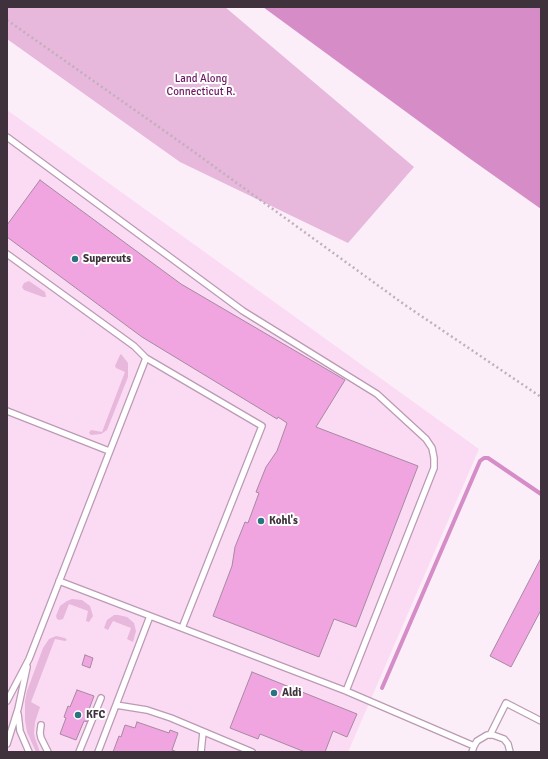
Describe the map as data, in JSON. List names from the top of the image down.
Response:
{
  "parks": ["Land Along Connecticut R."],
  "places": [
    "Supercuts",
    "Kohl's",
    "Aldi",
    "KFC"
  ]
}
